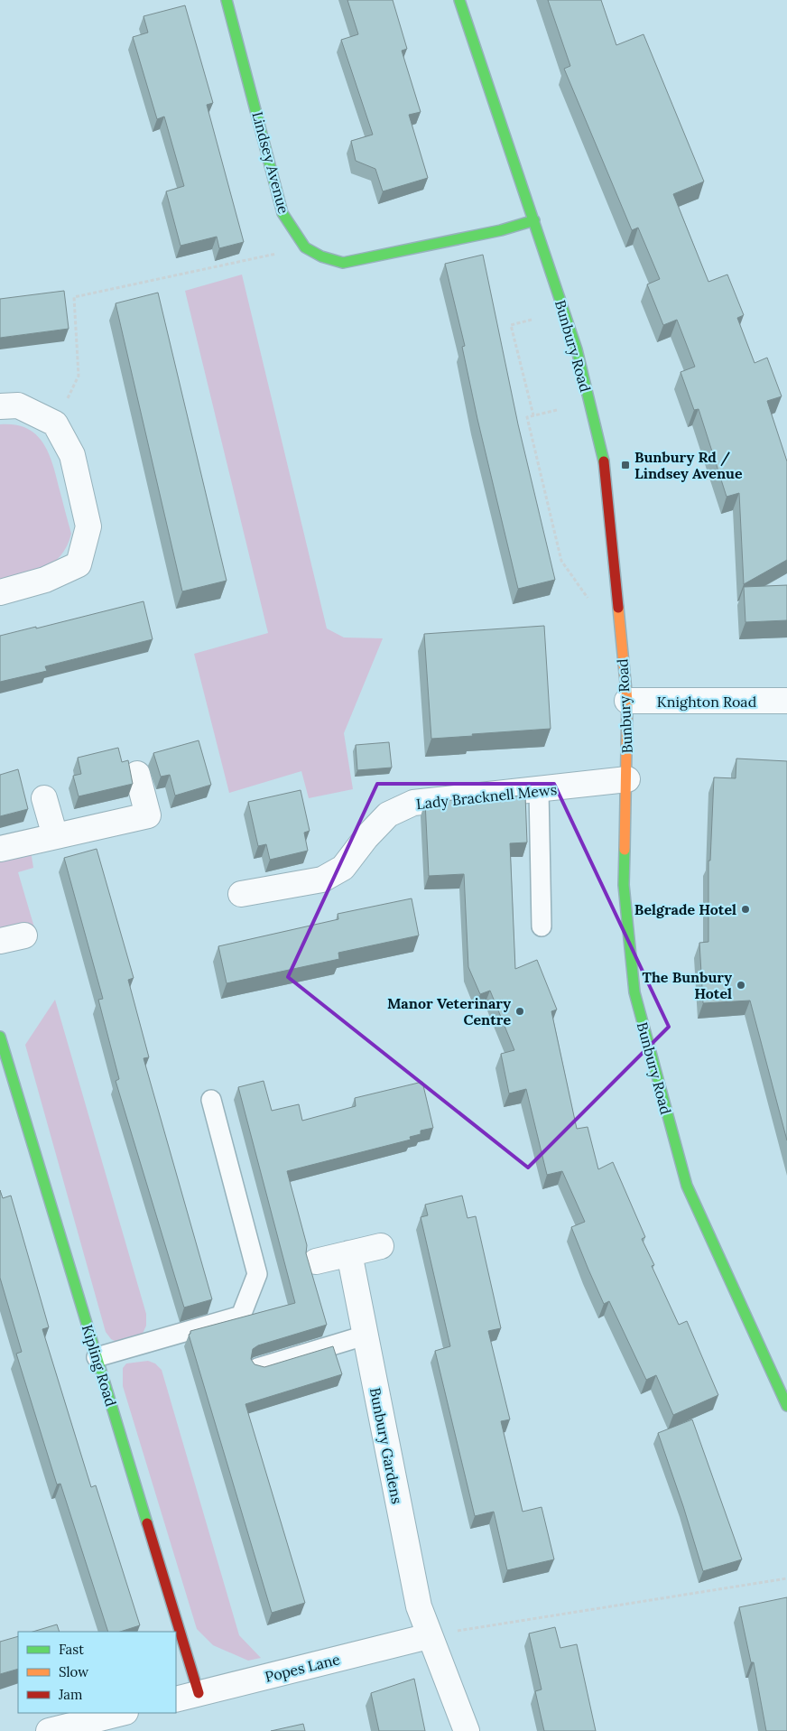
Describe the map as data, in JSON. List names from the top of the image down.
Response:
{
  "streets": {
    "main road": ["Lindsey Avenue", "Bunbury Road", "Kipling Road"],
    "street": [
      "Knighton Road",
      "Lady Bracknell Mews",
      "Bunbury Gardens",
      "Popes Lane"
    ]
  },
  "crossings": [
    ["Lindsey Avenue", "Bunbury Road"],
    ["Bunbury Road", "Knighton Road"],
    ["Bunbury Road", "Lady Bracknell Mews"],
    ["Kipling Road", "Popes Lane"],
    ["Bunbury Gardens", "Popes Lane"]
  ],
  "places": {
    "transit": ["Bunbury Rd / Lindsey Avenue"],
    "other": ["Belgrade Hotel", "The Bunbury Hotel", "Manor Veterinary Centre"]
  },
  "legend": ["Fast", "Slow", "Jam"]
}
